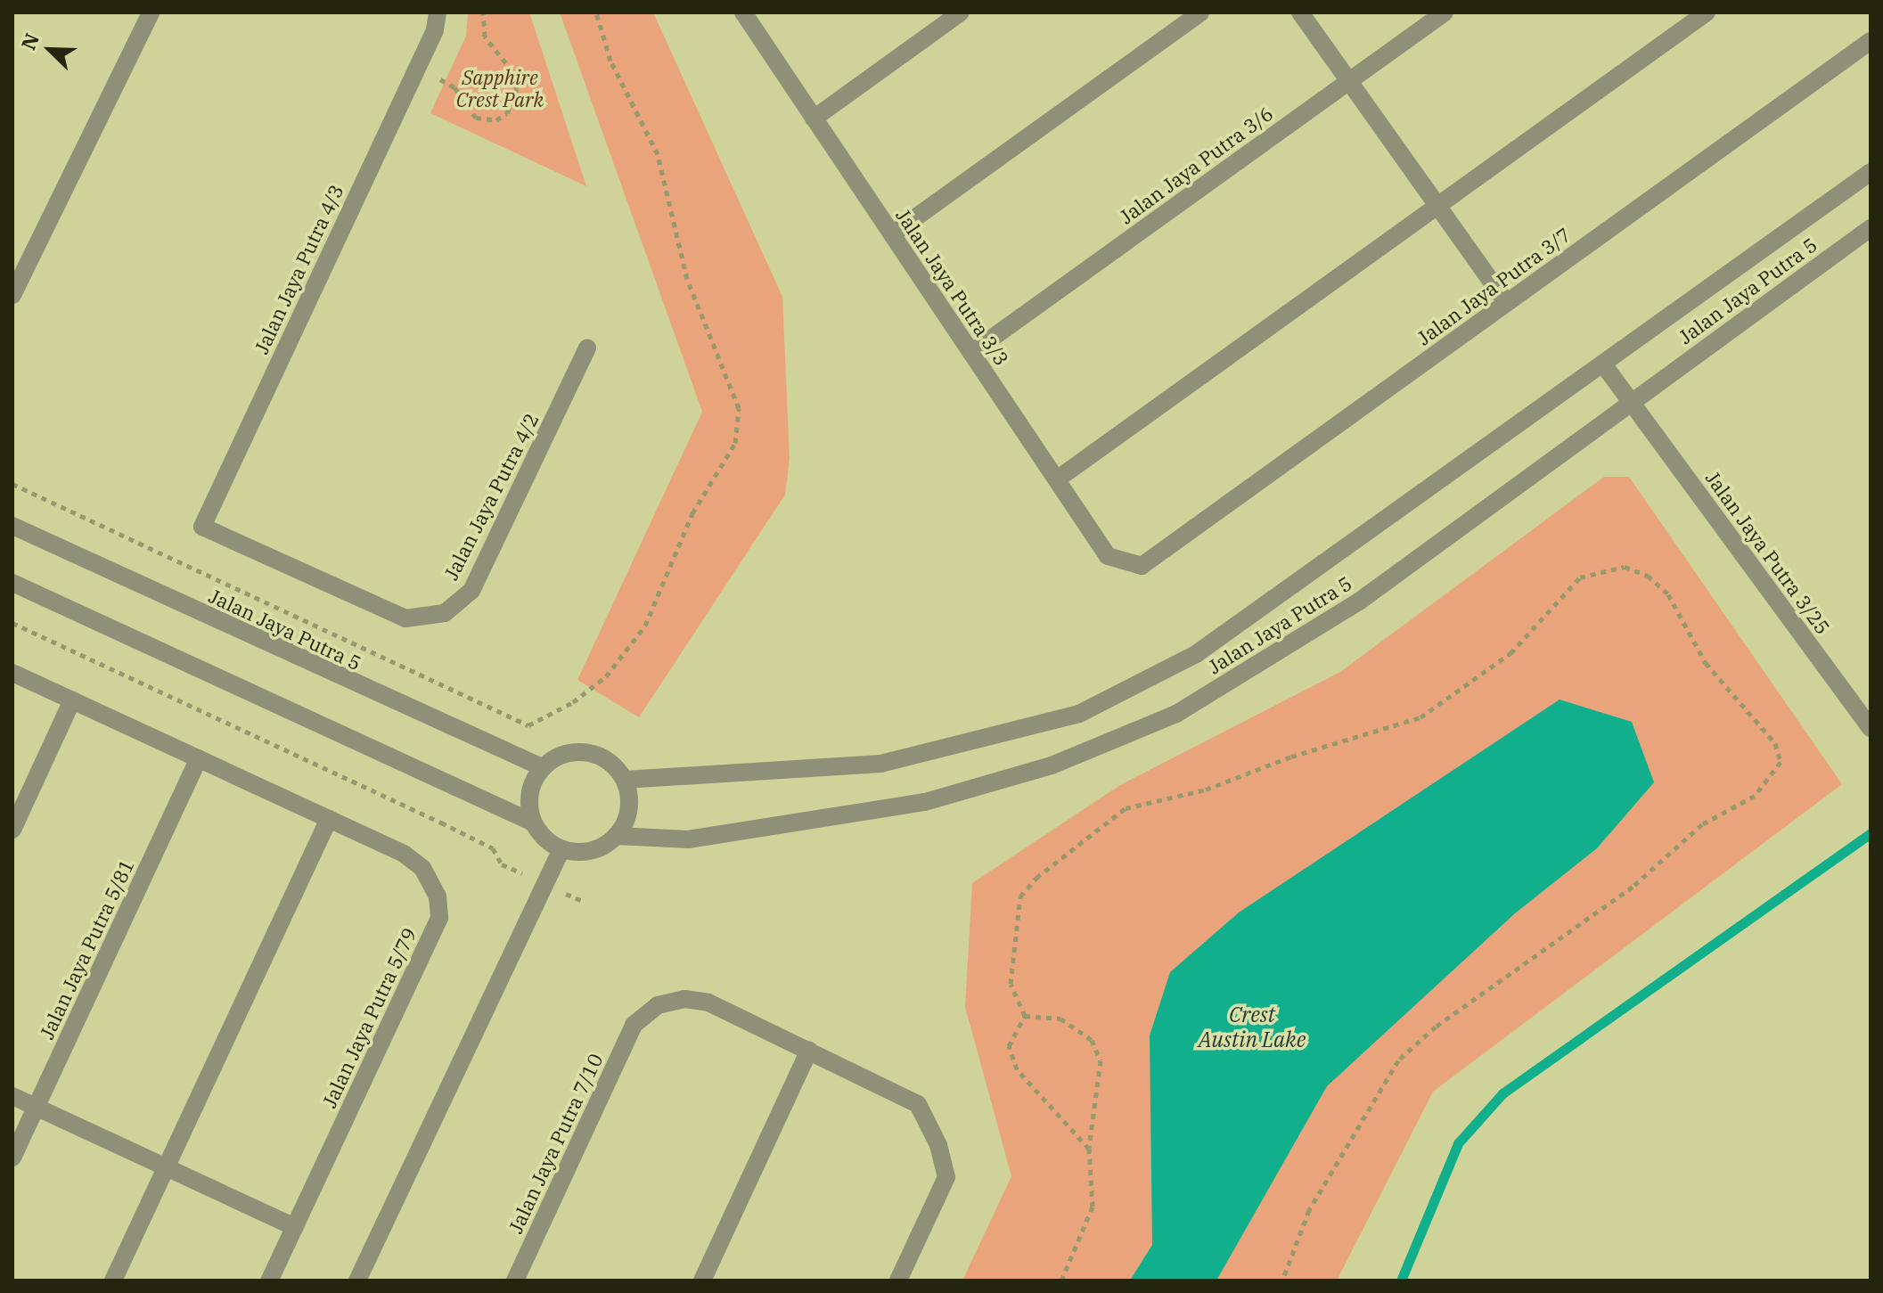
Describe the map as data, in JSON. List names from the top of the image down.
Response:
{
  "streets": {
    "street": [
      "Jalan Jaya Putra 3/6",
      "Jalan Jaya Putra 4/3",
      "Jalan Jaya Putra 3/7",
      "Jalan Jaya Putra 3/3",
      "Jalan Jaya Putra 5",
      "Jalan Jaya Putra 4/2",
      "Jalan Jaya Putra 3/25",
      "Jalan Jaya Putra 5/81",
      "Jalan Jaya Putra 5/79",
      "Jalan Jaya Putra 7/10"
    ]
  },
  "crossings": [
    ["Jalan Jaya Putra 3/6", "Jalan Jaya Putra 3/3"],
    ["Jalan Jaya Putra 4/3", "Jalan Jaya Putra 4/2"],
    ["Jalan Jaya Putra 3/7", "Jalan Jaya Putra 3/3"],
    ["Jalan Jaya Putra 5", "Jalan Jaya Putra 3/25"],
    ["Jalan Jaya Putra 5/81", "Jalan Jaya Putra 5/79"]
  ],
  "water": ["Crest Austin Lake"],
  "parks": ["Sapphire Crest Park"],
  "north": "top left"
}
